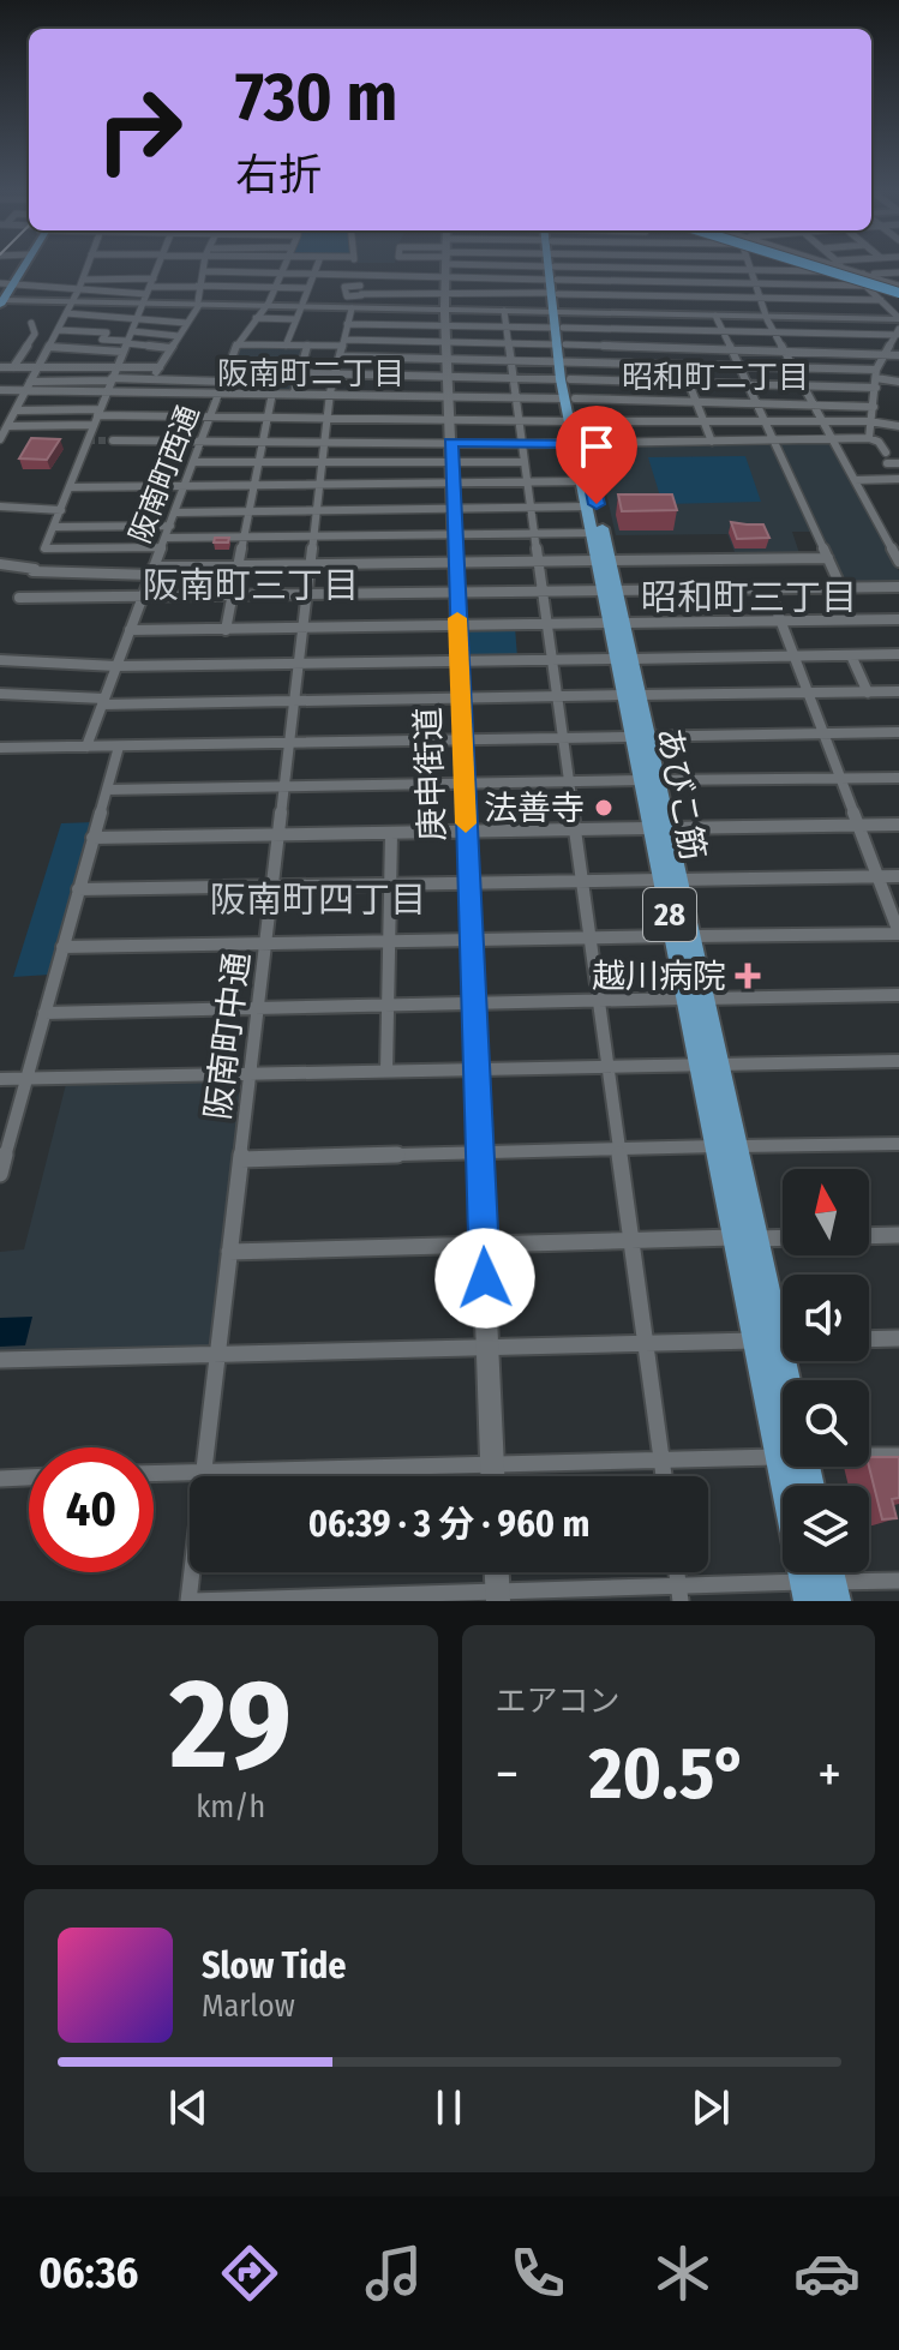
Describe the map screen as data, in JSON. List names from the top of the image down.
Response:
{
  "streets": {
    "main road": ["あびこ筋", "28"],
    "street": ["阪南町西通", "庚申街道", "阪南町中通"]
  },
  "districts": [
    "阪南町二丁目",
    "昭和町二丁目",
    "阪南町三丁目",
    "昭和町三丁目",
    "阪南町四丁目"
  ],
  "places": {
    "other": ["法善寺"],
    "health": ["越川病院"]
  },
  "north": "top",
  "page": {
    "turn": ["730 m", "右折"],
    "limit": "40",
    "trip": "06:39 · 3 分 · 960 m",
    "tile": [
      ["29", "km/h"],
      "エアコン"
    ],
    "heat": ["−", "20.5°", "+"],
    "song": ["Slow Tide", "Marlow"],
    "tabs": "06:36"
  }
}
